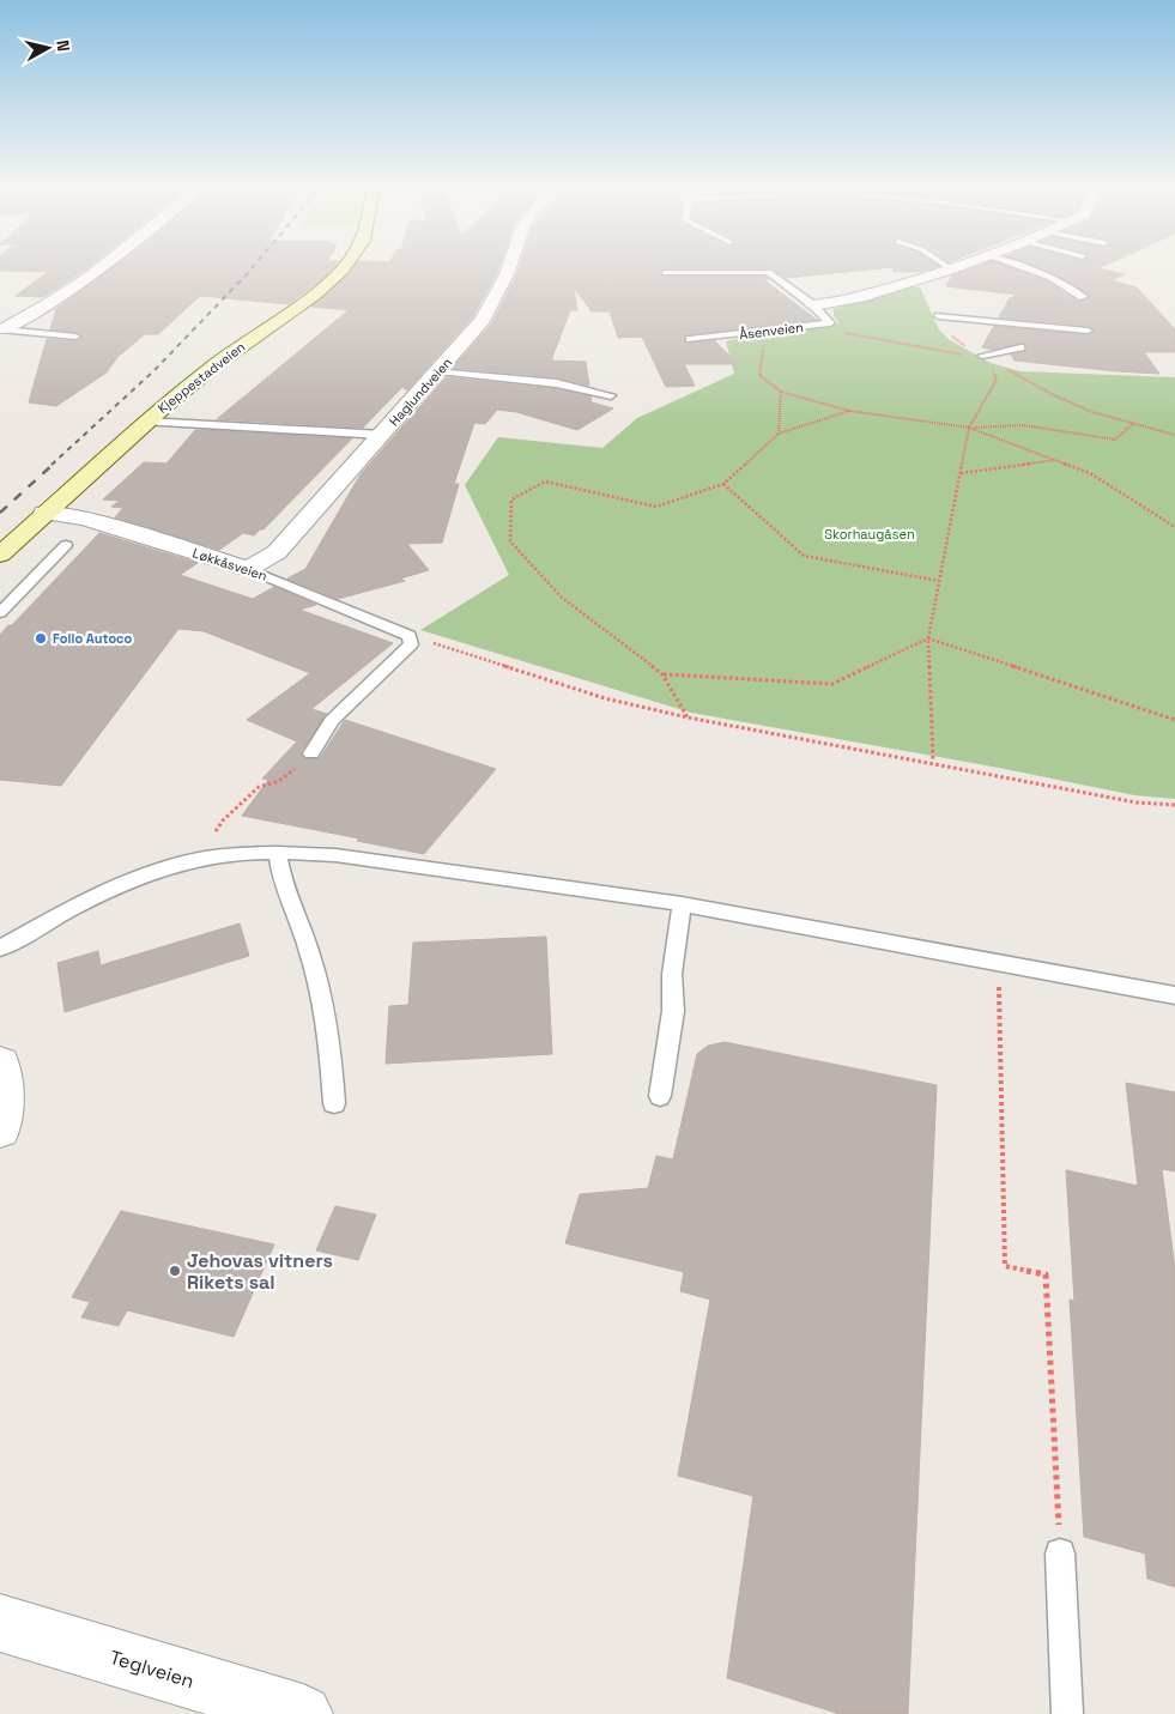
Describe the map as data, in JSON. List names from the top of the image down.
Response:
{
  "streets": {
    "main road": ["Kjeppestadveien"],
    "street": [
      "Åsenveien",
      "Haglundveien",
      "Løkkåsveien",
      "Teglveien"
    ]
  },
  "crossings": [
    ["Kjeppestadveien", "Løkkåsveien"],
    ["Haglundveien", "Løkkåsveien"]
  ],
  "parks": ["Skorhaugåsen"],
  "places": ["Follo Autoco", "Jehovas vitners Rikets sal"],
  "north": "right"
}
